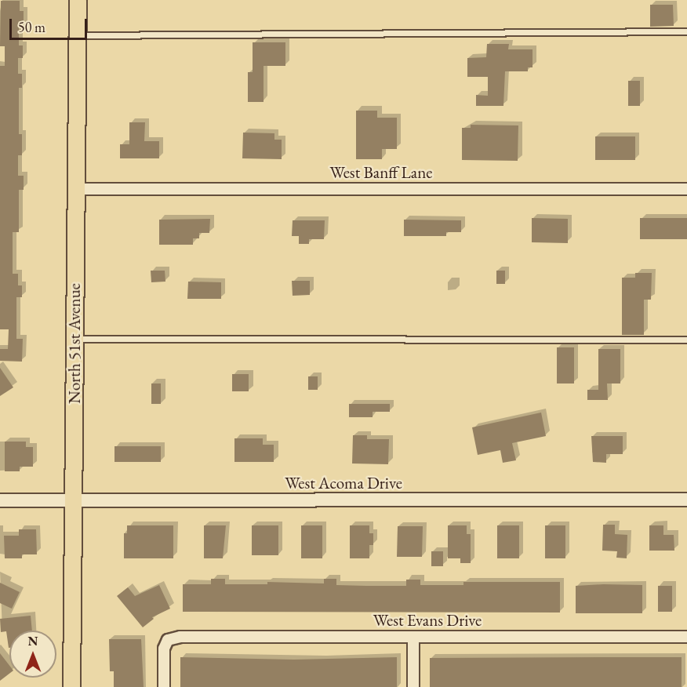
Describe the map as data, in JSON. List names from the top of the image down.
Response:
{
  "streets": {
    "main road": ["North 51st Avenue"],
    "street": ["West Banff Lane", "West Acoma Drive", "West Evans Drive"]
  },
  "crossings": [
    ["West Banff Lane", "North 51st Avenue"],
    ["North 51st Avenue", "West Acoma Drive"]
  ],
  "scale_bar": "50 m",
  "north": "top"
}
